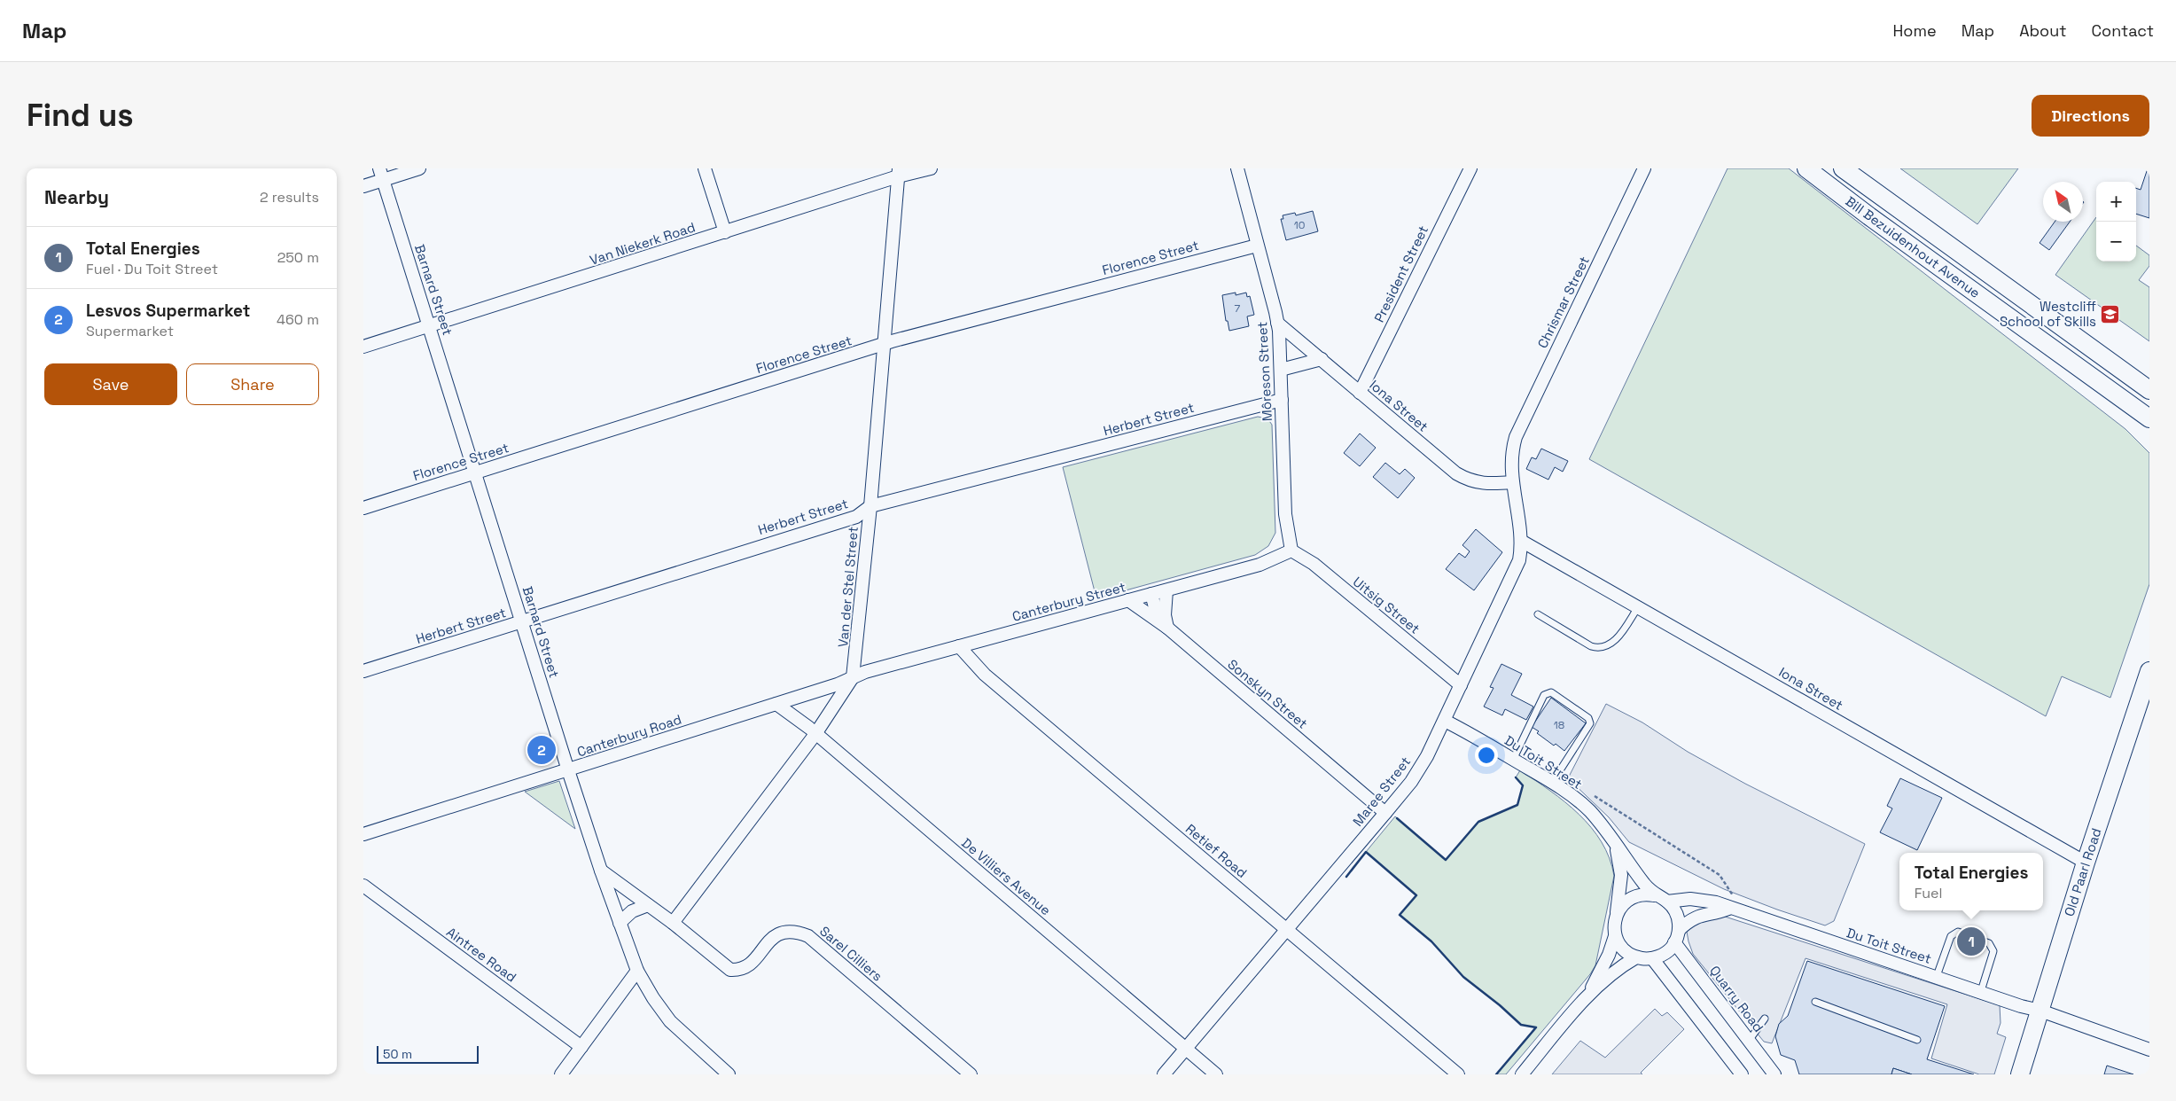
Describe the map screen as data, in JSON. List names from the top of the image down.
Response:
{
  "streets": {
    "main road": ["Bill Bezuidenhout Avenue", "Old Paarl Road"],
    "street": [
      "Van Niekerk Road",
      "Florence Street",
      "President Street",
      "Barnard Street",
      "Chrismar Street",
      "Môreson Street",
      "Iona Street",
      "Herbert Street",
      "Van der Stel Street",
      "Canterbury Street",
      "Uitsig Street",
      "Sonskyn Street",
      "Canterbury Road",
      "Du Toit Street",
      "Maree Street",
      "Retief Road",
      "De Villiers Avenue",
      "Sarel Cilliers",
      "Aintree Road",
      "Quarry Road"
    ]
  },
  "crossings": [
    ["Van Niekerk Road", "Barnard Street"],
    ["Van Niekerk Road", "Van der Stel Street"],
    ["Florence Street", "Barnard Street"],
    ["Florence Street", "Môreson Street"],
    ["Florence Street", "Van der Stel Street"],
    ["President Street", "Iona Street"],
    ["Barnard Street", "Herbert Street"],
    ["Barnard Street", "Canterbury Road"],
    ["Barnard Street", "Sarel Cilliers"],
    ["Chrismar Street", "Maree Street"],
    ["Môreson Street", "Iona Street"],
    ["Môreson Street", "Herbert Street"],
    ["Môreson Street", "Canterbury Street"],
    ["Môreson Street", "Uitsig Street"],
    ["Iona Street", "Maree Street"],
    ["Iona Street", "Old Paarl Road"],
    ["Herbert Street", "Van der Stel Street"],
    ["Van der Stel Street", "Canterbury Street"],
    ["Van der Stel Street", "Canterbury Road"],
    ["Van der Stel Street", "De Villiers Avenue"],
    ["Van der Stel Street", "Sarel Cilliers"],
    ["Canterbury Street", "Uitsig Street"],
    ["Canterbury Street", "Sonskyn Street"],
    ["Canterbury Street", "Canterbury Road"],
    ["Canterbury Street", "Retief Road"],
    ["Uitsig Street", "Maree Street"],
    ["Sonskyn Street", "Maree Street"],
    ["Canterbury Road", "De Villiers Avenue"],
    ["Du Toit Street", "Maree Street"],
    ["Du Toit Street", "Old Paarl Road"],
    ["Du Toit Street", "Quarry Road"],
    ["Maree Street", "Retief Road"],
    ["Maree Street", "De Villiers Avenue"]
  ],
  "places": {
    "school or university": ["Westcliff School of Skills"]
  },
  "house_numbers": ["10", "7", "18"],
  "scale_bar": "50 m",
  "north": "top left",
  "page": {
    "header": "Map",
    "nav": [
      "Home",
      "Map",
      "About",
      "Contact"
    ],
    "buttons": [
      "Directions",
      ["Save", "Share"]
    ],
    "title": "Find us",
    "heading": ["Nearby", "2 results"],
    "map_buttons": ["+", "−"],
    "list": [
      {
        "mark": "1",
        "name": "Total Energies",
        "note": "Fuel · Du Toit Street",
        "value": "250 m"
      },
      {
        "mark": "2",
        "name": "Lesvos Supermarket",
        "note": "Supermarket",
        "value": "460 m"
      }
    ],
    "pins": ["2", "1"],
    "popup": ["Total Energies", "Fuel"],
    "scale": "50 m"
  }
}
